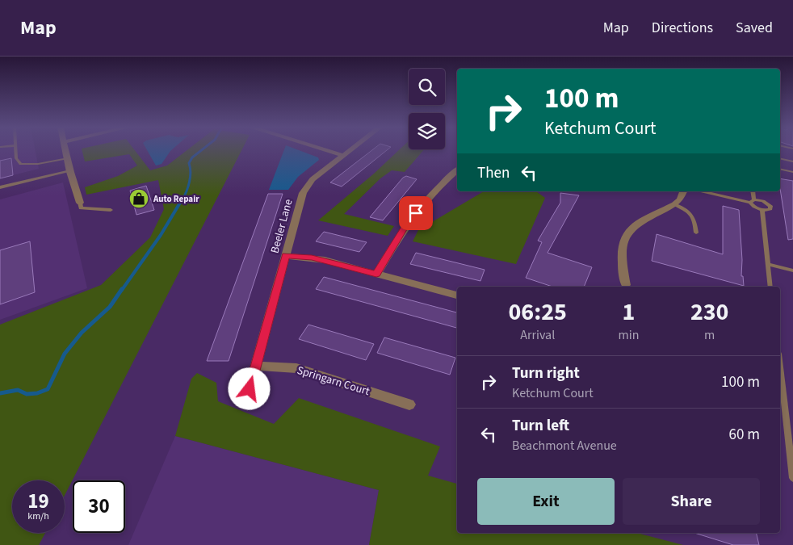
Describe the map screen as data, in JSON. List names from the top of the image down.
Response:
{
  "streets": {
    "street": ["Beeler Lane", "Springarn Court"]
  },
  "crossings": [
    ["Beeler Lane", "Springarn Court"]
  ],
  "places": {
    "shop": ["Auto Repair"]
  },
  "page": {
    "header": "Map",
    "nav": ["Map", "Directions", "Saved"],
    "turn": ["100 m", "Ketchum Court"],
    "then": "Then",
    "eta": [
      "06:25",
      "Arrival",
      "1",
      "min",
      "230",
      "m"
    ],
    "list": [
      {
        "name": "Turn right",
        "note": "Ketchum Court",
        "value": "100 m"
      },
      {
        "name": "Turn left",
        "note": "Beachmont Avenue",
        "value": "60 m"
      }
    ],
    "buttons": ["Exit", "Share"],
    "speed": "19 km/h",
    "limit": "30"
  }
}
